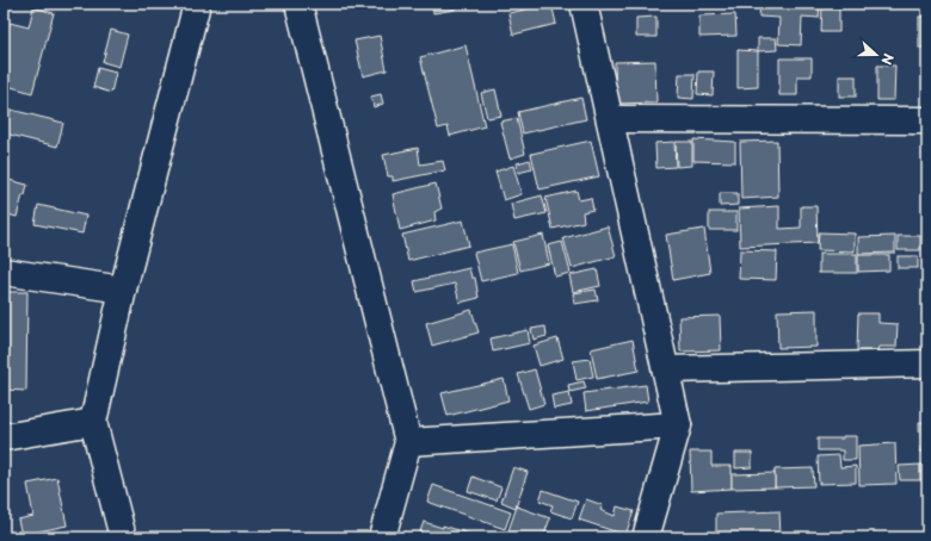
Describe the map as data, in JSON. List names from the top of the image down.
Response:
{
  "north": "right"
}
